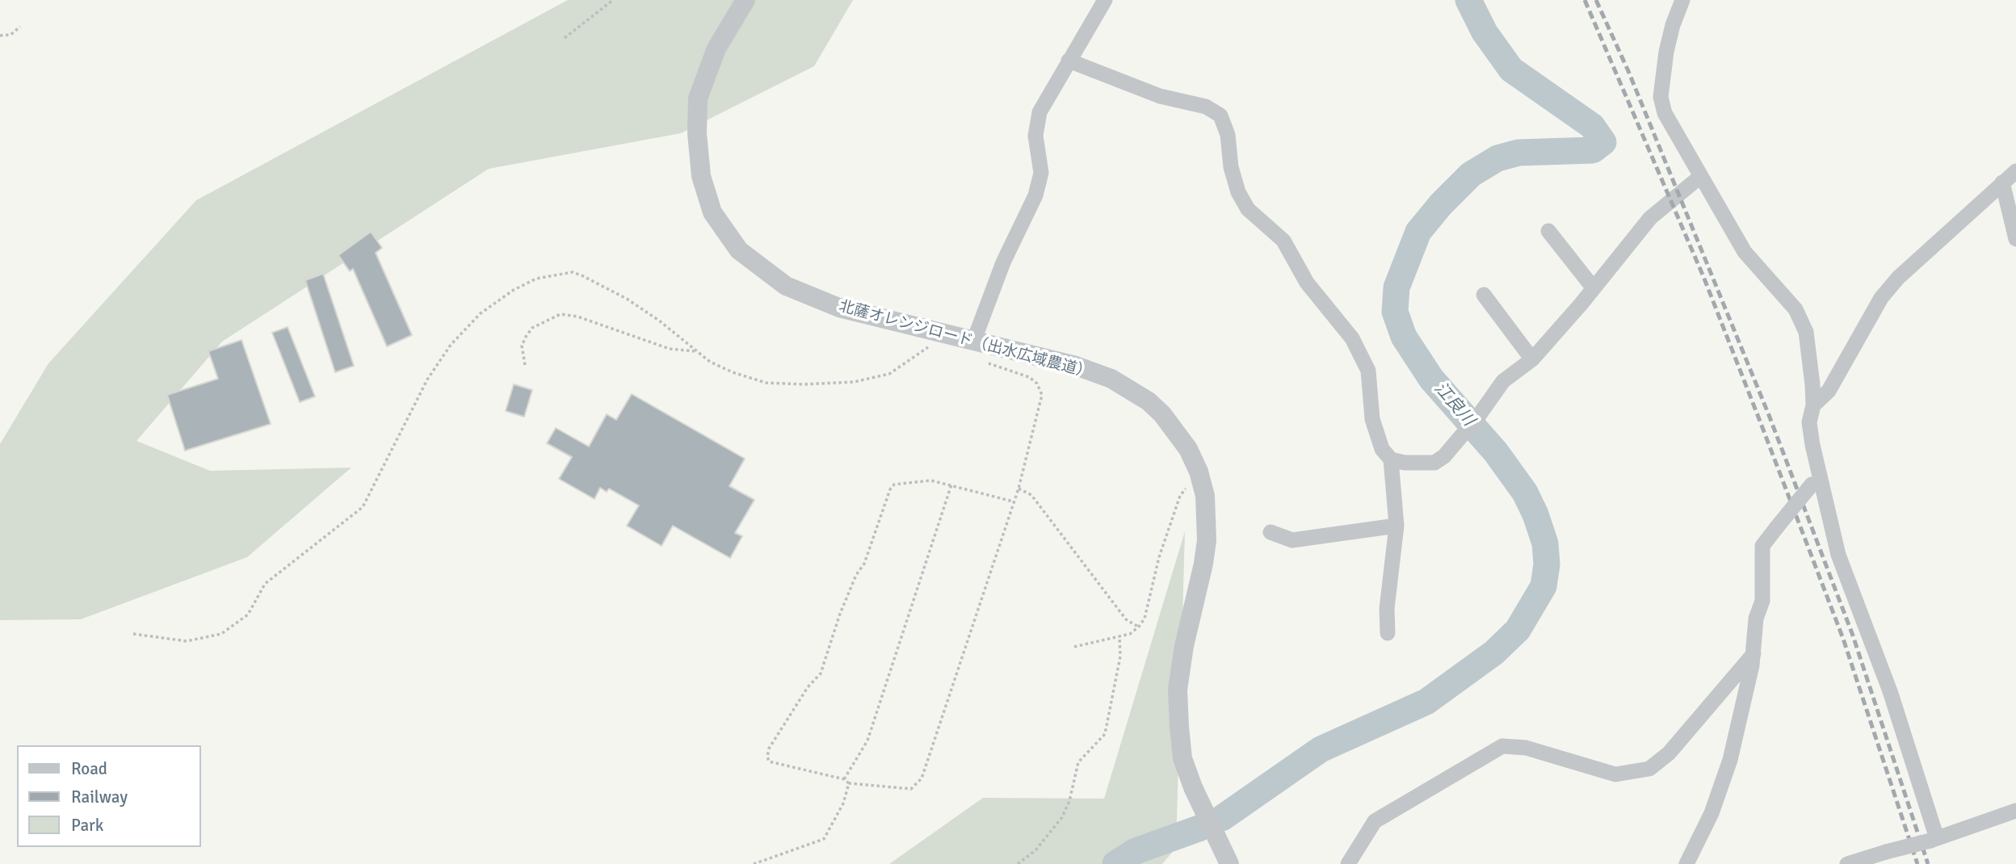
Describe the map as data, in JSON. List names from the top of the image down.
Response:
{
  "streets": {
    "street": ["北薩オレンジロード（出水広域農道）"]
  },
  "water": ["江良川"],
  "legend": ["Road", "Railway", "Park"]
}
